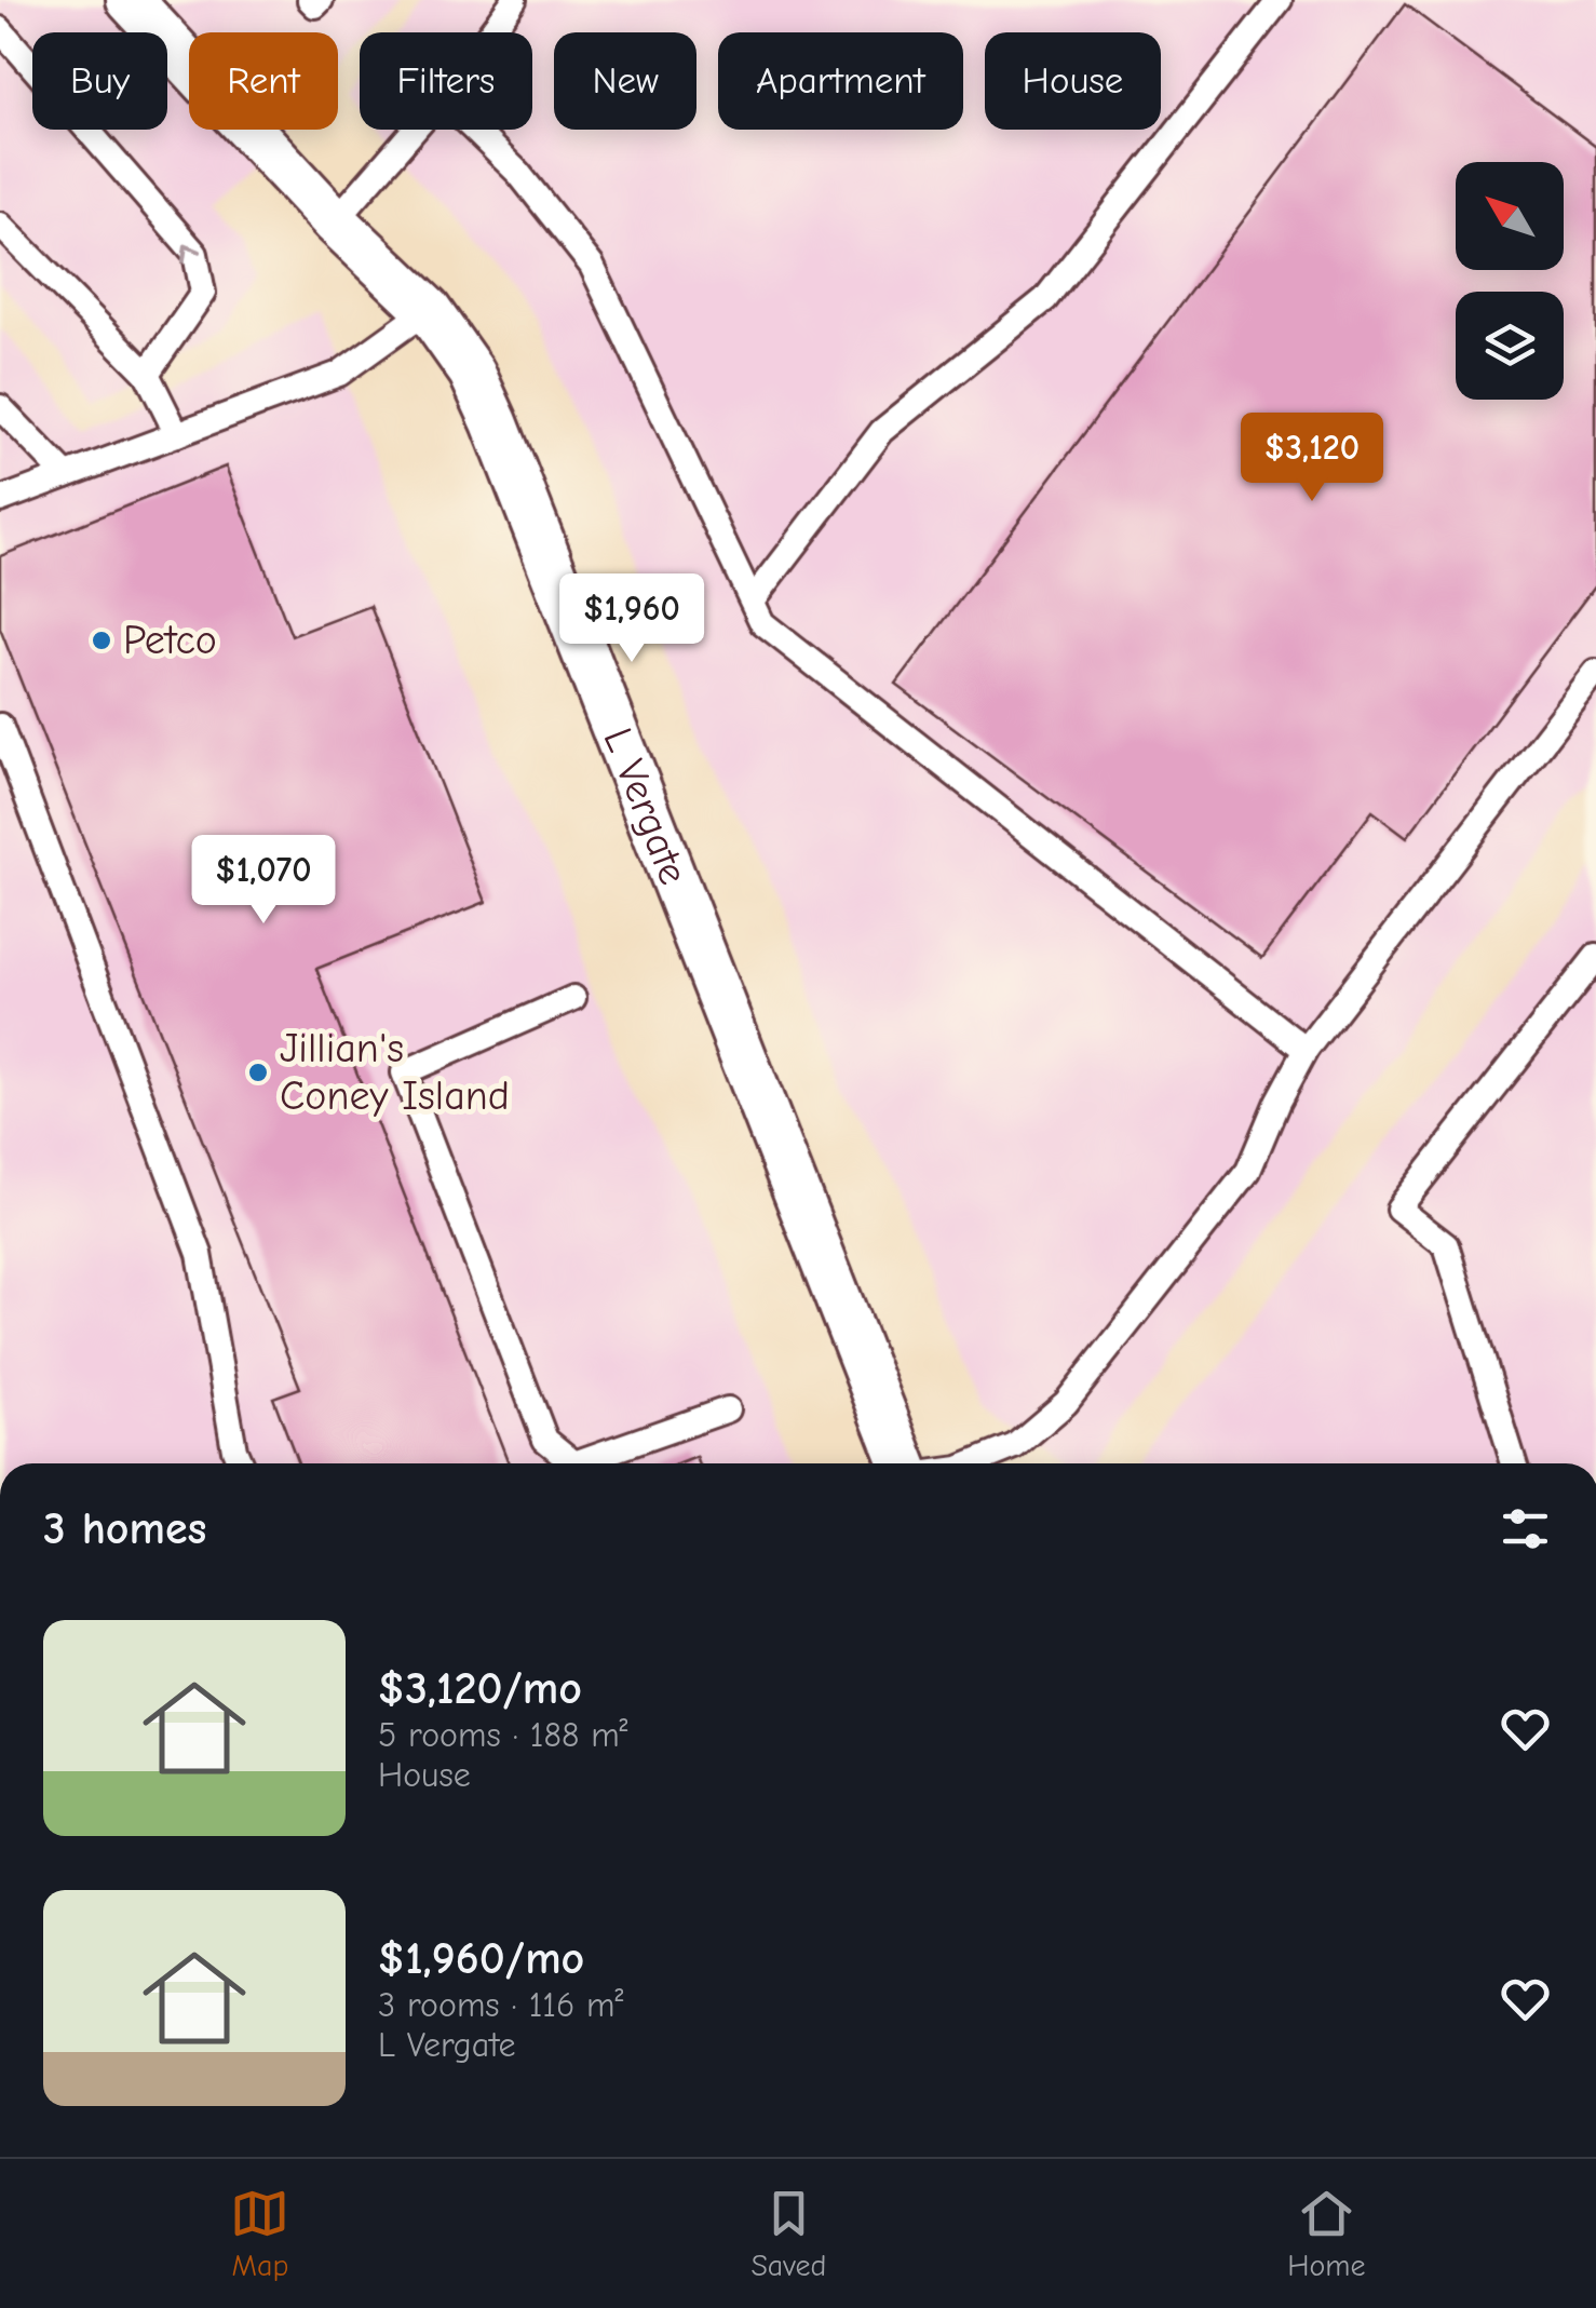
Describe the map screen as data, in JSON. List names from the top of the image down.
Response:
{
  "streets": {
    "street": ["L Vergate"]
  },
  "places": ["Petco", "Jillian's Coney Island"],
  "north": "top left",
  "page": {
    "chip": [
      "Buy",
      "Rent",
      "Filters",
      "New",
      "Apartment",
      "House"
    ],
    "price": ["$3,120", "$1,960", "$1,070"],
    "heading": "3 homes",
    "list": [
      {
        "name": "$3,120/mo",
        "note": "5 rooms · 188 m² · House"
      },
      {
        "name": "$1,960/mo",
        "note": "3 rooms · 116 m² · L Vergate"
      }
    ],
    "tabs": ["Map", "Saved", "Home"]
  }
}
